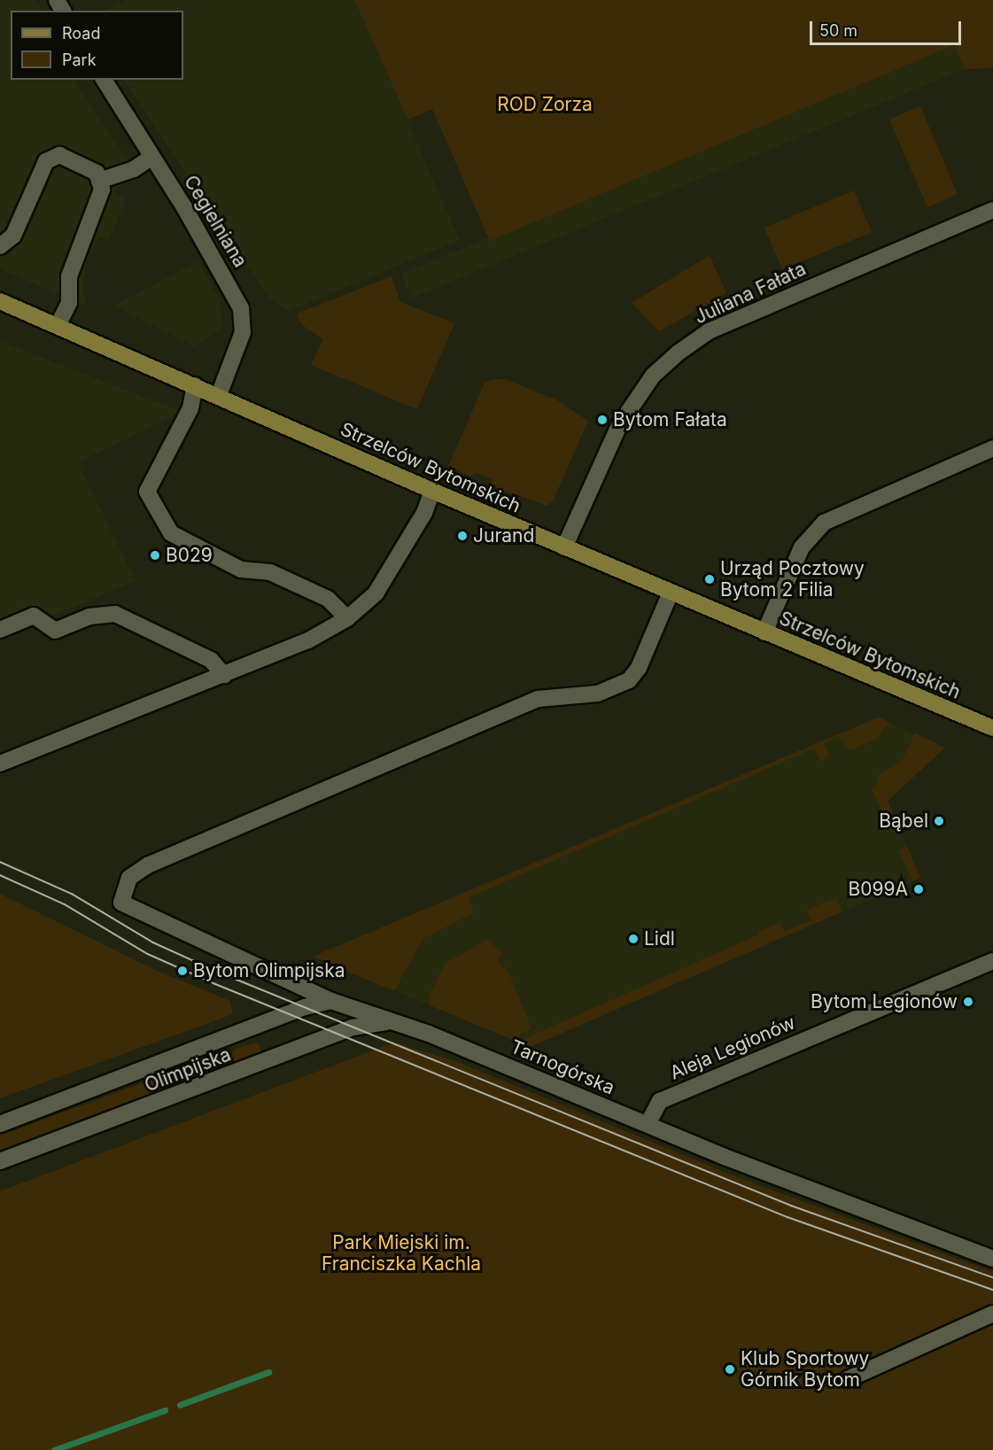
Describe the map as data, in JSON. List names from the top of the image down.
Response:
{
  "streets": {
    "main road": ["Strzelców Bytomskich"],
    "street": [
      "Cegielniana",
      "Juliana Fałata",
      "Aleja Legionów",
      "Tarnogórska",
      "Olimpijska"
    ]
  },
  "crossings": [
    ["Cegielniana", "Strzelców Bytomskich"],
    ["Juliana Fałata", "Strzelców Bytomskich"],
    ["Strzelców Bytomskich", "Tarnogórska"],
    ["Aleja Legionów", "Tarnogórska"],
    ["Tarnogórska", "Olimpijska"]
  ],
  "parks": ["ROD Zorza", "Park Miejski im. Franciszka Kachla"],
  "places": [
    "Bytom Fałata",
    "Jurand",
    "B029",
    "Urząd Pocztowy Bytom 2 Filia",
    "Bąbel",
    "B099A",
    "Lidl",
    "Bytom Olimpijska",
    "Bytom Legionów",
    "Klub Sportowy Górnik Bytom"
  ],
  "legend": ["Road", "Park"],
  "scale_bar": "50 m"
}
